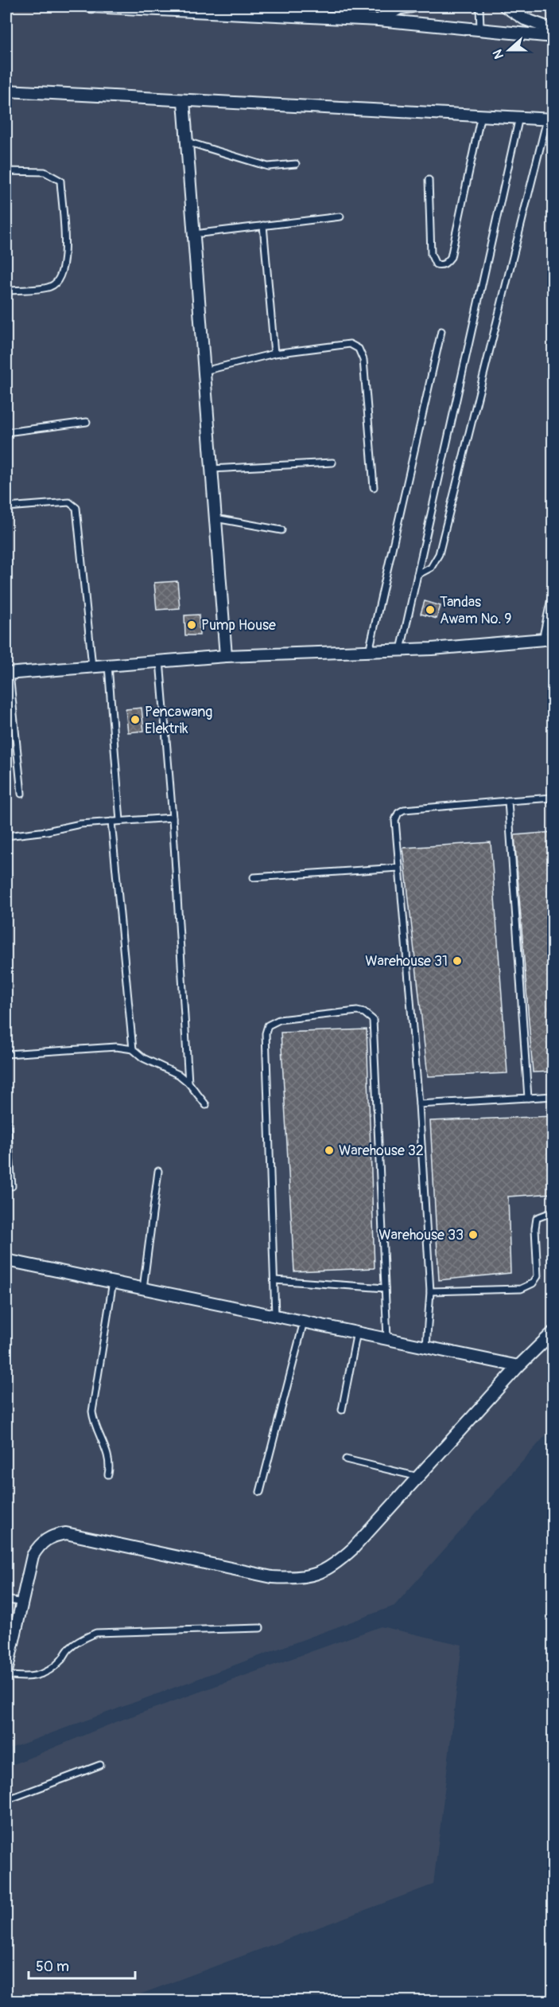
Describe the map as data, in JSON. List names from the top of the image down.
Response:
{
  "places": [
    "Tandas Awam No. 9",
    "Pump House",
    "Pencawang Elektrik",
    "Warehouse 31",
    "Warehouse 32",
    "Warehouse 33"
  ],
  "scale_bar": "50 m",
  "north": "left"
}
